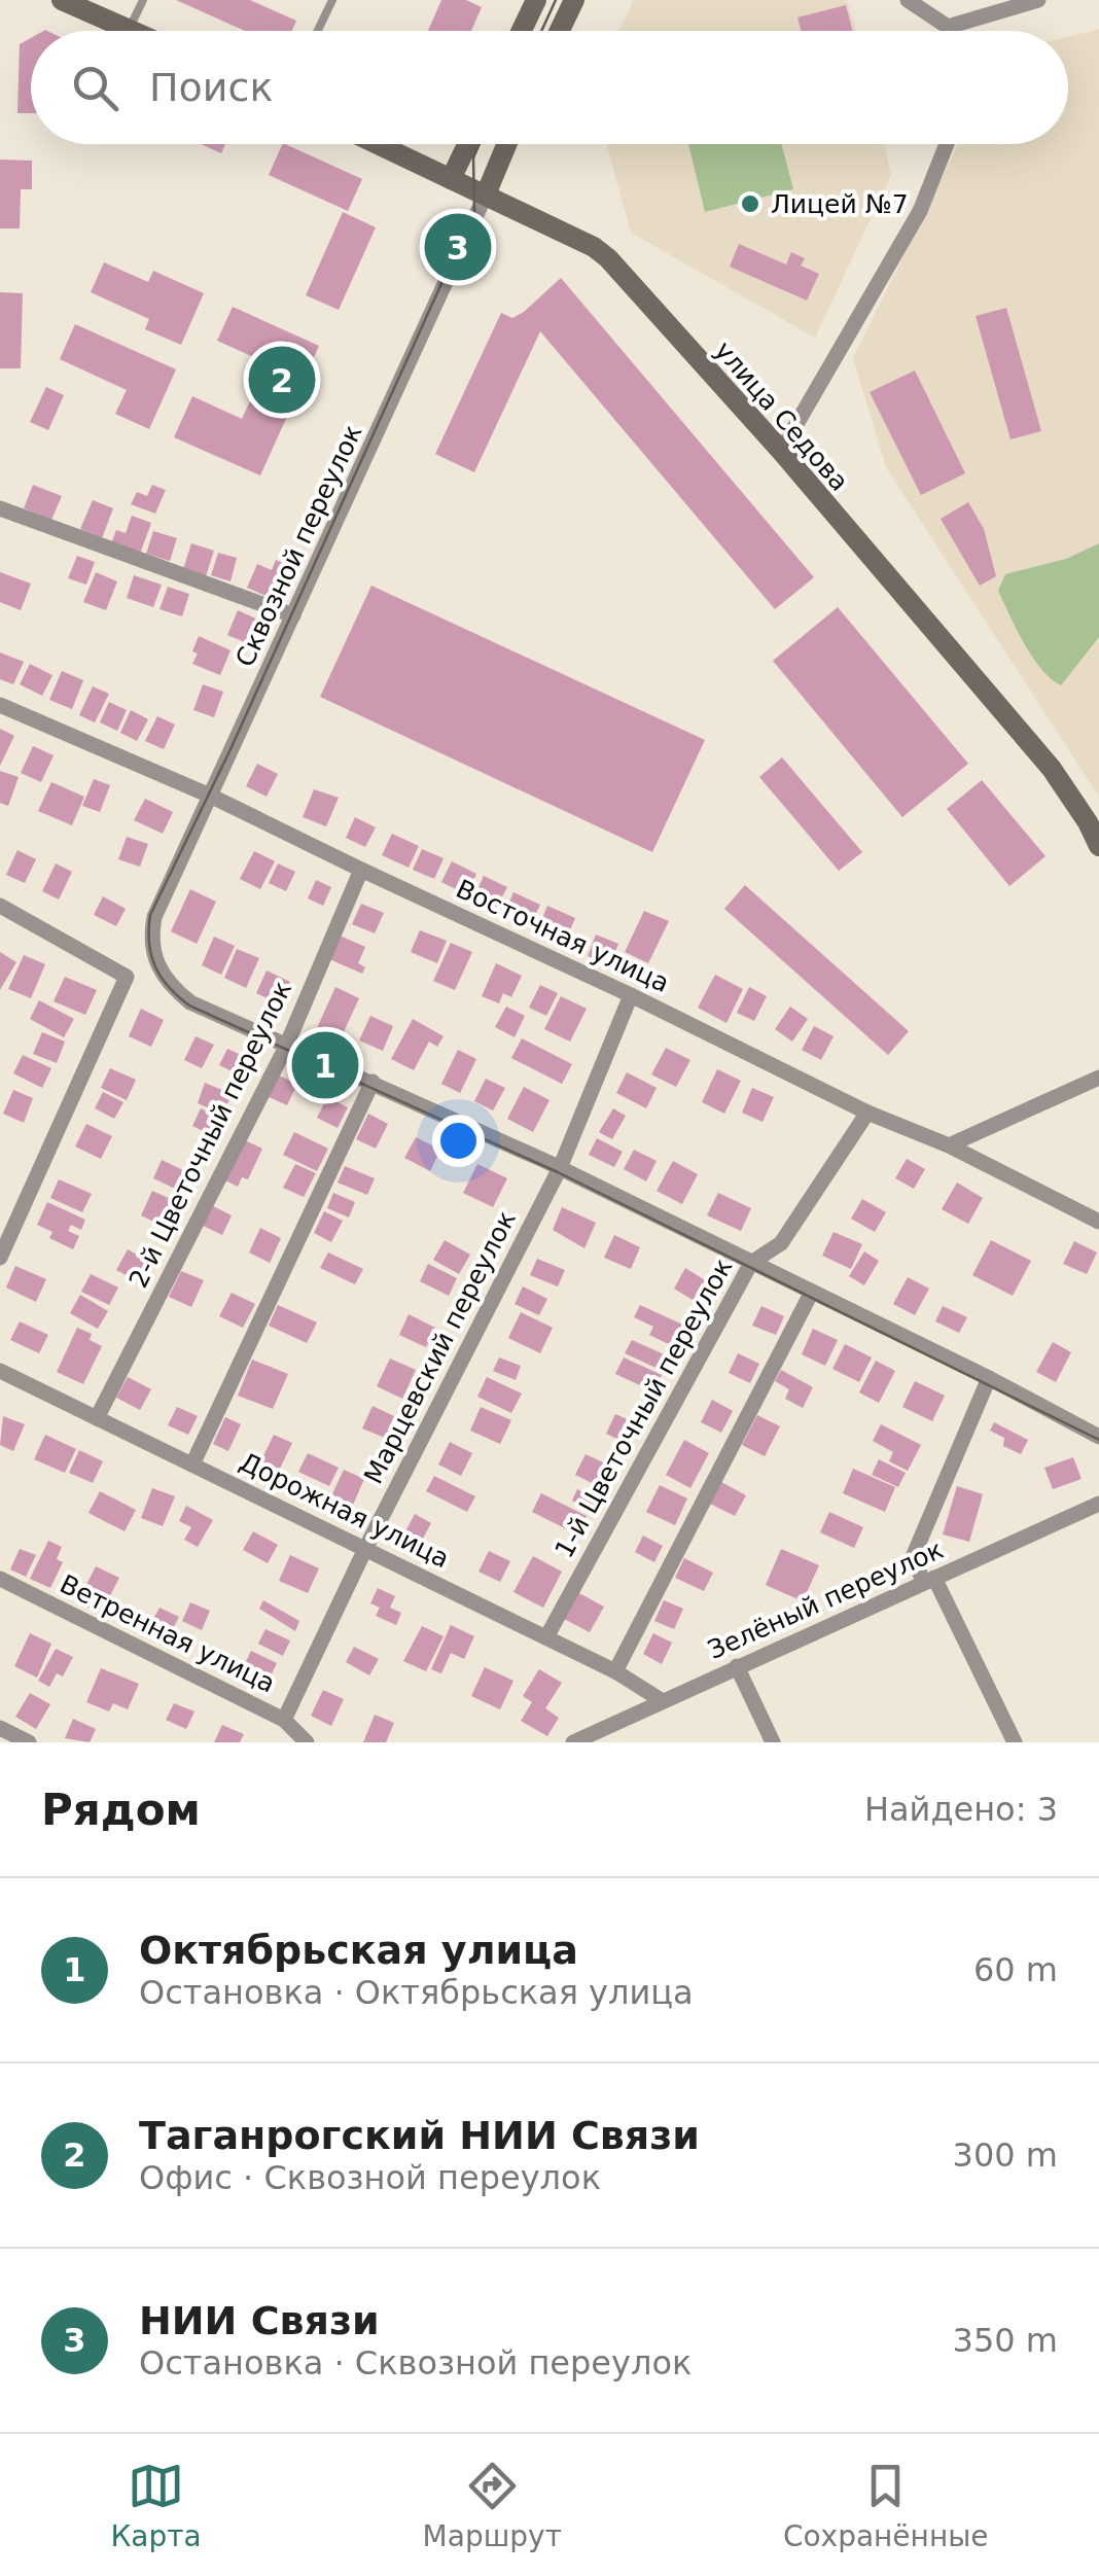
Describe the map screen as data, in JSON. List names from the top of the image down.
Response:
{
  "streets": {
    "main road": ["улица Седова"],
    "street": [
      "Сквозной переулок",
      "Восточная улица",
      "2-й Цветочный переулок",
      "Марцевский переулок",
      "1-й Цветочный переулок",
      "Дорожная улица",
      "Зелёный переулок",
      "Ветренная улица"
    ]
  },
  "crossings": [
    ["улица Седова", "Сквозной переулок"],
    ["Сквозной переулок", "Восточная улица"],
    ["Сквозной переулок", "2-й Цветочный переулок"],
    ["Восточная улица", "2-й Цветочный переулок"],
    ["Восточная улица", "Марцевский переулок"],
    ["Восточная улица", "1-й Цветочный переулок"],
    ["2-й Цветочный переулок", "Дорожная улица"],
    ["Марцевский переулок", "Дорожная улица"],
    ["Марцевский переулок", "Ветренная улица"],
    ["1-й Цветочный переулок", "Дорожная улица"],
    ["Дорожная улица", "Зелёный переулок"]
  ],
  "places": ["Лицей №7"],
  "page": {
    "search": "Поиск",
    "pins": ["3", "2", "1"],
    "heading": ["Рядом", "Найдено: 3"],
    "list": [
      {
        "mark": "1",
        "name": "Октябрьская улица",
        "note": "Остановка · Октябрьская улица",
        "value": "60 m"
      },
      {
        "mark": "2",
        "name": "Таганрогский НИИ Связи",
        "note": "Офис · Сквозной переулок",
        "value": "300 m"
      },
      {
        "mark": "3",
        "name": "НИИ Связи",
        "note": "Остановка · Сквозной переулок",
        "value": "350 m"
      }
    ],
    "nav": ["Карта", "Маршрут", "Сохранённые"]
  }
}
